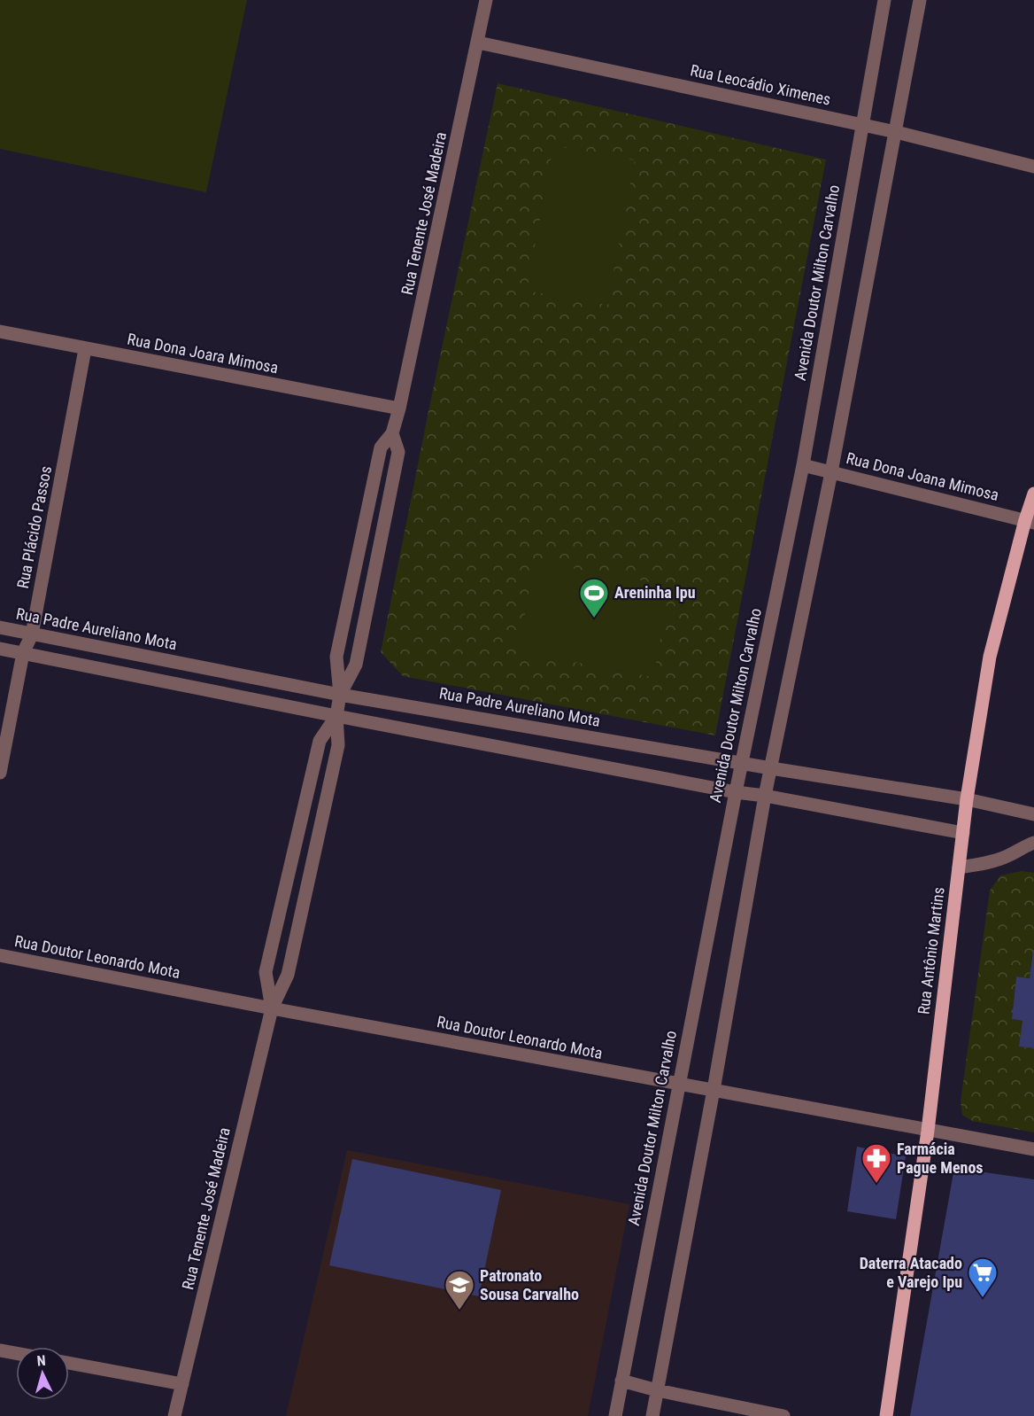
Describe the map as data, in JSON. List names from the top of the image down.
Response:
{
  "streets": {
    "main road": ["Rua Antônio Martins"],
    "street": [
      "Rua Leocádio Ximenes",
      "Rua Tenente José Madeira",
      "Avenida Doutor Milton Carvalho",
      "Rua Dona Joara Mimosa",
      "Rua Dona Joana Mimosa",
      "Rua Plácido Passos",
      "Rua Padre Aureliano Mota",
      "Rua Doutor Leonardo Mota"
    ]
  },
  "crossings": [
    ["Rua Leocádio Ximenes", "Rua Tenente José Madeira"],
    ["Rua Leocádio Ximenes", "Avenida Doutor Milton Carvalho"],
    ["Rua Tenente José Madeira", "Rua Dona Joara Mimosa"],
    ["Rua Tenente José Madeira", "Rua Padre Aureliano Mota"],
    ["Rua Tenente José Madeira", "Rua Doutor Leonardo Mota"],
    ["Avenida Doutor Milton Carvalho", "Rua Dona Joana Mimosa"],
    ["Avenida Doutor Milton Carvalho", "Rua Padre Aureliano Mota"],
    ["Avenida Doutor Milton Carvalho", "Rua Doutor Leonardo Mota"],
    ["Rua Dona Joara Mimosa", "Rua Plácido Passos"],
    ["Rua Dona Joana Mimosa", "Rua Antônio Martins"],
    ["Rua Plácido Passos", "Rua Padre Aureliano Mota"],
    ["Rua Padre Aureliano Mota", "Rua Antônio Martins"],
    ["Rua Antônio Martins", "Rua Doutor Leonardo Mota"]
  ],
  "places": {
    "sports": ["Areninha Ipu"],
    "pharmacy": ["Farmácia Pague Menos"],
    "supermarket": ["Daterra Atacado e Varejo Ipu"],
    "school or university": ["Patronato Sousa Carvalho"]
  },
  "north": "top"
}
